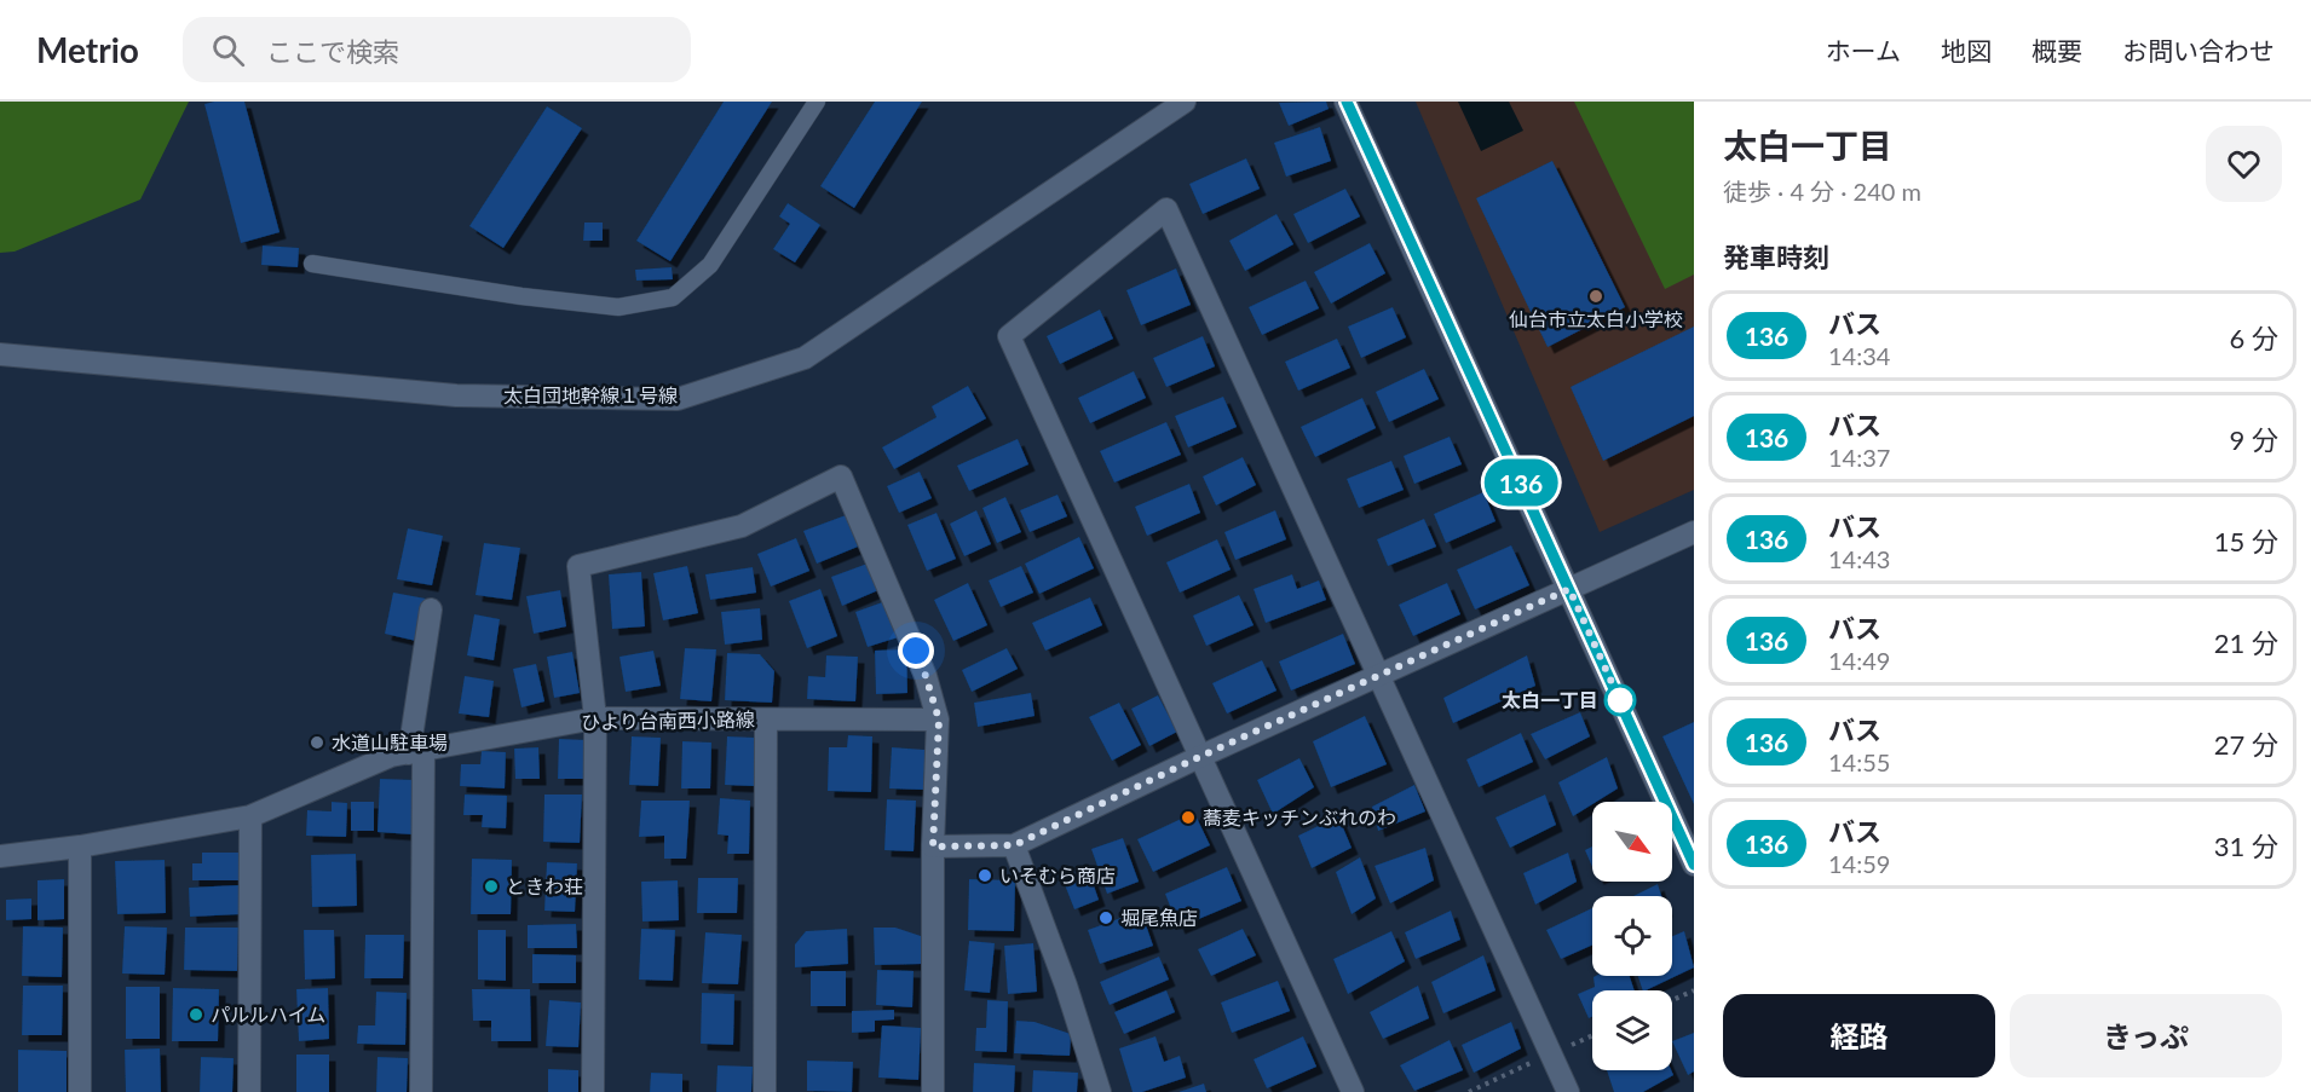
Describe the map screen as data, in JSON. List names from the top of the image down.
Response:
{
  "streets": {
    "street": ["太白団地幹線１号線", "ひより台南西小路線"]
  },
  "places": [
    "仙台市立太白小学校",
    "太白一丁目",
    "水道山駐車場",
    "蕎麦キッチンぶれのわ",
    "いそむら商店",
    "ときわ荘",
    "堀尾魚店",
    "パルルハイム"
  ],
  "lines": ["bus line 136"],
  "north": "bottom right",
  "page": {
    "header": "Metrio",
    "search": "ここで検索",
    "nav": [
      "ホーム",
      "地図",
      "概要",
      "お問い合わせ"
    ],
    "on_map": "136",
    "heading": [
      ["太白一丁目", "徒歩 · 4 分 · 240 m"],
      "発車時刻"
    ],
    "list": [
      {
        "mark": "136",
        "name": "バス",
        "note": "14:34",
        "value": "6 分"
      },
      {
        "mark": "136",
        "name": "バス",
        "note": "14:37",
        "value": "9 分"
      },
      {
        "mark": "136",
        "name": "バス",
        "note": "14:43",
        "value": "15 分"
      },
      {
        "mark": "136",
        "name": "バス",
        "note": "14:49",
        "value": "21 分"
      },
      {
        "mark": "136",
        "name": "バス",
        "note": "14:55",
        "value": "27 分"
      },
      {
        "mark": "136",
        "name": "バス",
        "note": "14:59",
        "value": "31 分"
      }
    ],
    "buttons": ["経路", "きっぷ"]
  }
}
